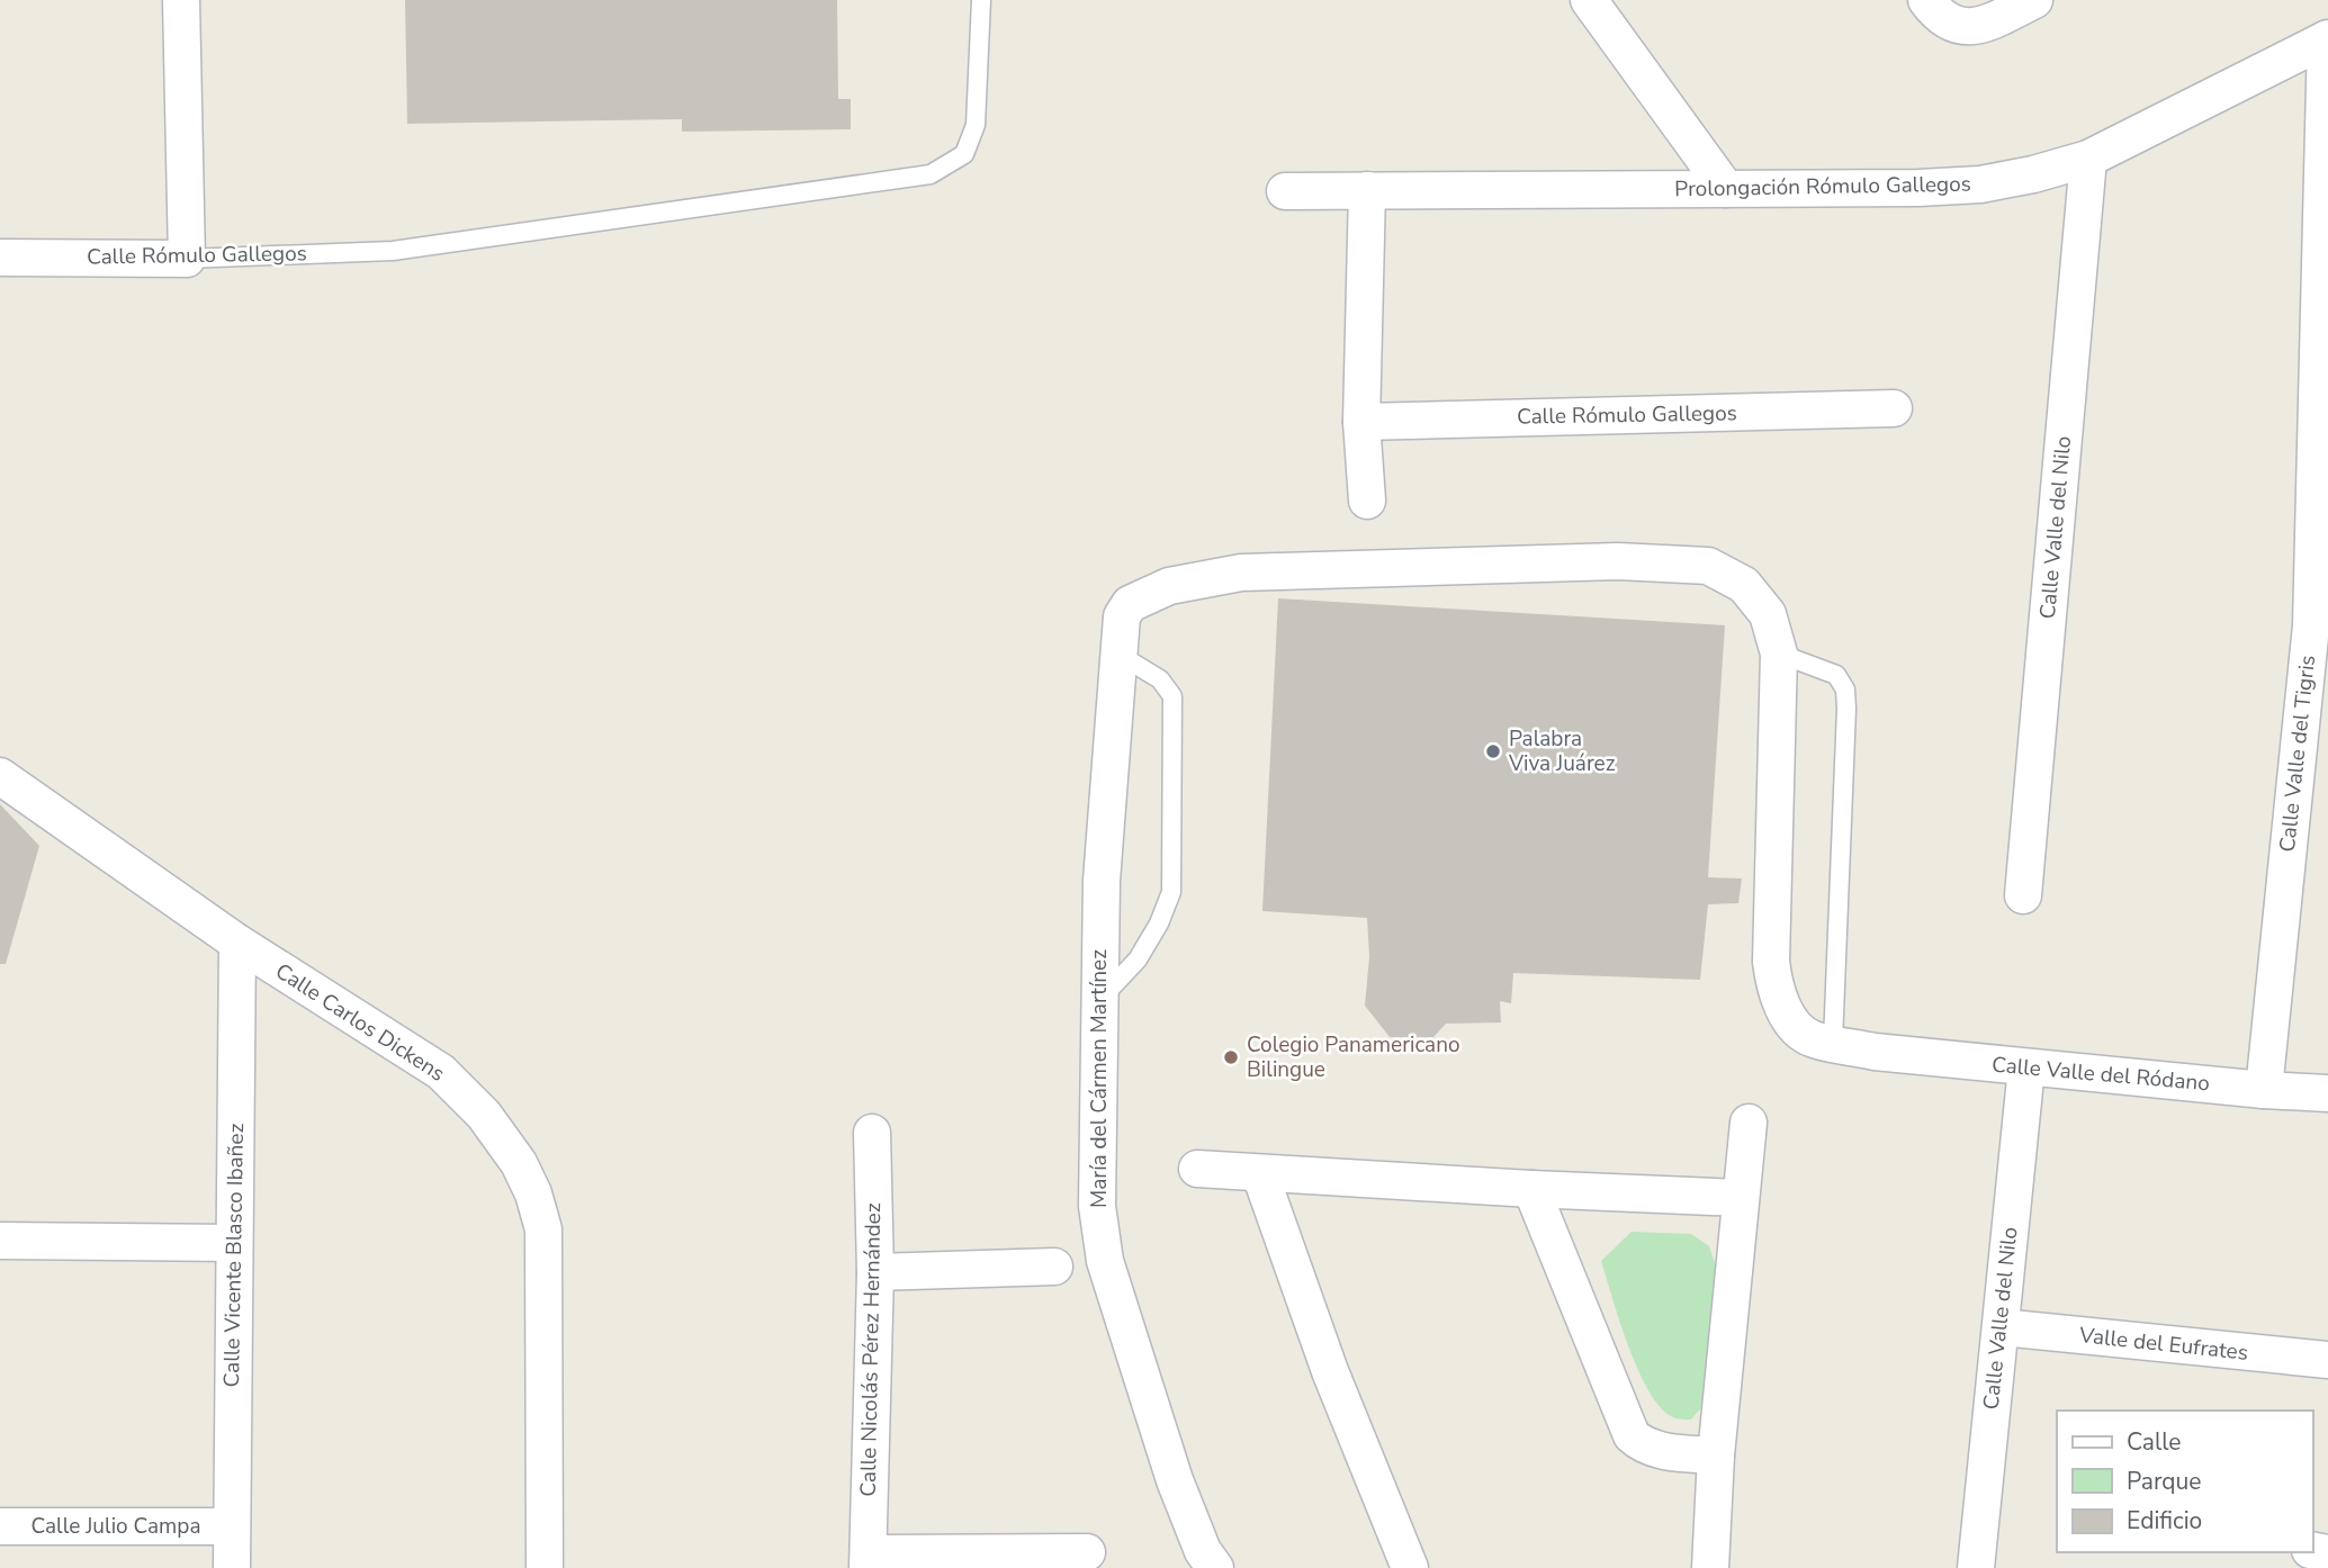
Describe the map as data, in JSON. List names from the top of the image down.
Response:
{
  "streets": {
    "street": [
      "Prolongación Rómulo Gallegos",
      "Calle Rómulo Gallegos",
      "Calle Valle del Nilo",
      "Calle Valle del Tigris",
      "Calle Carlos Dickens",
      "Calle Valle del Ródano",
      "María del Cármen Martínez",
      "Calle Vicente Blasco Ibañez",
      "Valle del Eufrates",
      "Calle Nicolás Pérez Hernández",
      "Calle Julio Campa"
    ]
  },
  "crossings": [
    ["Prolongación Rómulo Gallegos", "Calle Valle del Nilo"],
    ["Prolongación Rómulo Gallegos", "Calle Valle del Tigris"],
    ["Calle Valle del Nilo", "Calle Valle del Ródano"],
    ["Calle Valle del Nilo", "Valle del Eufrates"],
    ["Calle Valle del Tigris", "Calle Valle del Ródano"],
    ["Calle Carlos Dickens", "Calle Vicente Blasco Ibañez"],
    ["Calle Valle del Ródano", "María del Cármen Martínez"],
    ["Calle Vicente Blasco Ibañez", "Calle Julio Campa"]
  ],
  "places": ["Palabra Viva Juárez", "Colegio Panamericano Bilingue"],
  "legend": ["Calle", "Parque", "Edificio"]
}
